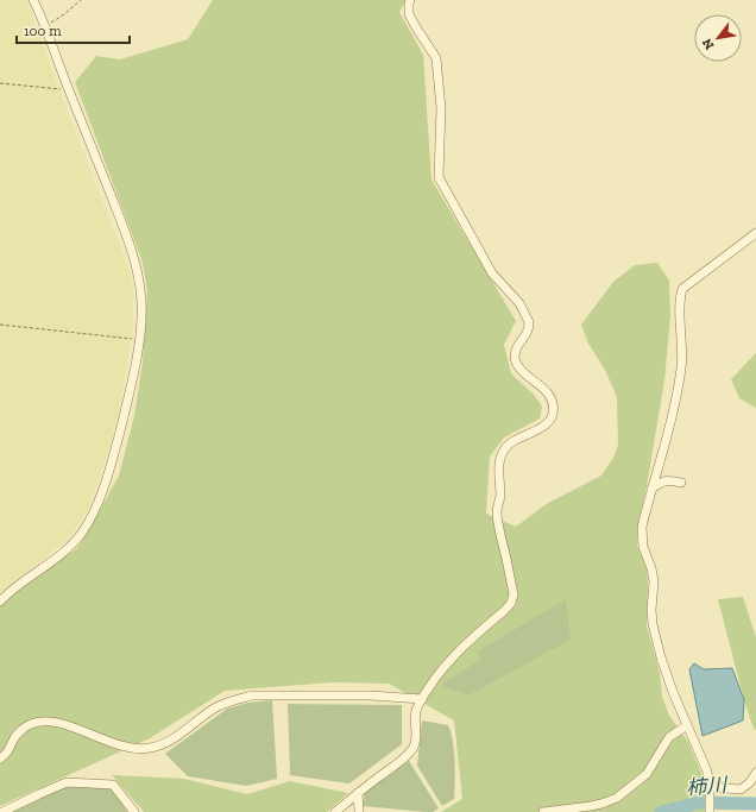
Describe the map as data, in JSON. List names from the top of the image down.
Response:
{
  "water": ["柿川"],
  "scale_bar": "100 m",
  "north": "bottom left"
}
